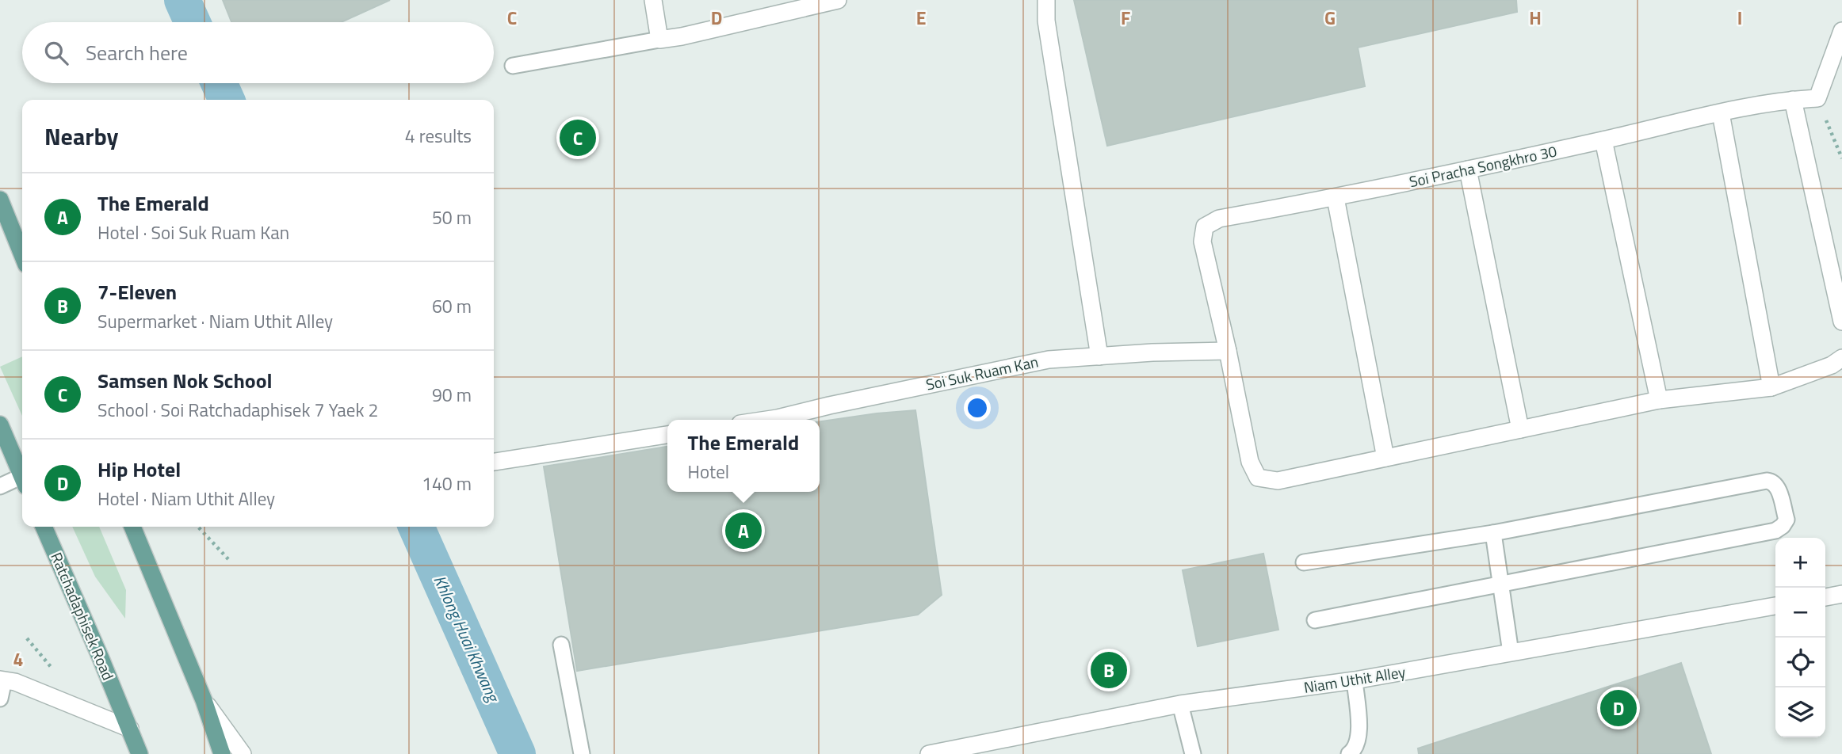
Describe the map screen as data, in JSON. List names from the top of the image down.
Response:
{
  "streets": {
    "main road": ["Ratchadaphisek Road"],
    "street": ["Soi Pracha Songkhro 30", "Soi Suk Ruam Kan", "Niam Uthit Alley"]
  },
  "crossings": [
    ["Soi Pracha Songkhro 30", "Soi Suk Ruam Kan"]
  ],
  "water": ["Khlong Huai Khwang"],
  "page": {
    "search": "Search here",
    "heading": ["Nearby", "4 results"],
    "pins": [
      "C",
      "A",
      "B",
      "D"
    ],
    "list": [
      {
        "mark": "A",
        "name": "The Emerald",
        "note": "Hotel · Soi Suk Ruam Kan",
        "value": "50 m"
      },
      {
        "mark": "B",
        "name": "7-Eleven",
        "note": "Supermarket · Niam Uthit Alley",
        "value": "60 m"
      },
      {
        "mark": "C",
        "name": "Samsen Nok School",
        "note": "School · Soi Ratchadaphisek 7 Yaek 2",
        "value": "90 m"
      },
      {
        "mark": "D",
        "name": "Hip Hotel",
        "note": "Hotel · Niam Uthit Alley",
        "value": "140 m"
      }
    ],
    "popup": ["The Emerald", "Hotel"],
    "map_buttons": ["+", "−"]
  },
  "grid": {
    "columns": [
      "C",
      "D",
      "E",
      "F",
      "G",
      "H",
      "I"
    ],
    "rows": ["4"]
  }
}
